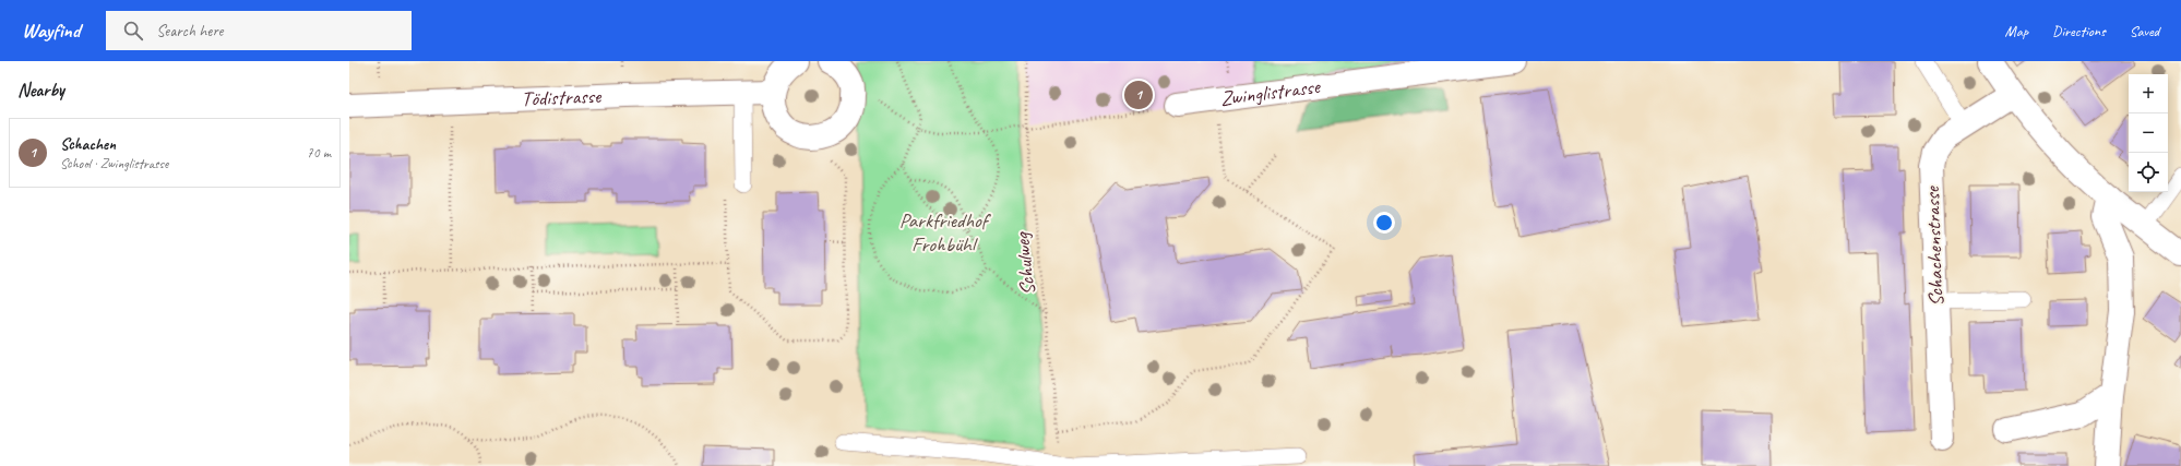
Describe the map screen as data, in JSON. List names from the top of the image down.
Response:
{
  "streets": {
    "street": ["Zwinglistrasse", "Tödistrasse", "Schachenstrasse"],
    "path": ["Schulweg"]
  },
  "parks": ["Parkfriedhof Frohbühl"],
  "page": {
    "header": "Wayfind",
    "search": "Search here",
    "nav": ["Map", "Directions", "Saved"],
    "heading": "Nearby",
    "map_buttons": ["+", "−"],
    "pins": "1",
    "list": [
      {
        "mark": "1",
        "name": "Schachen",
        "note": "School · Zwinglistrasse",
        "value": "70 m"
      }
    ]
  }
}
